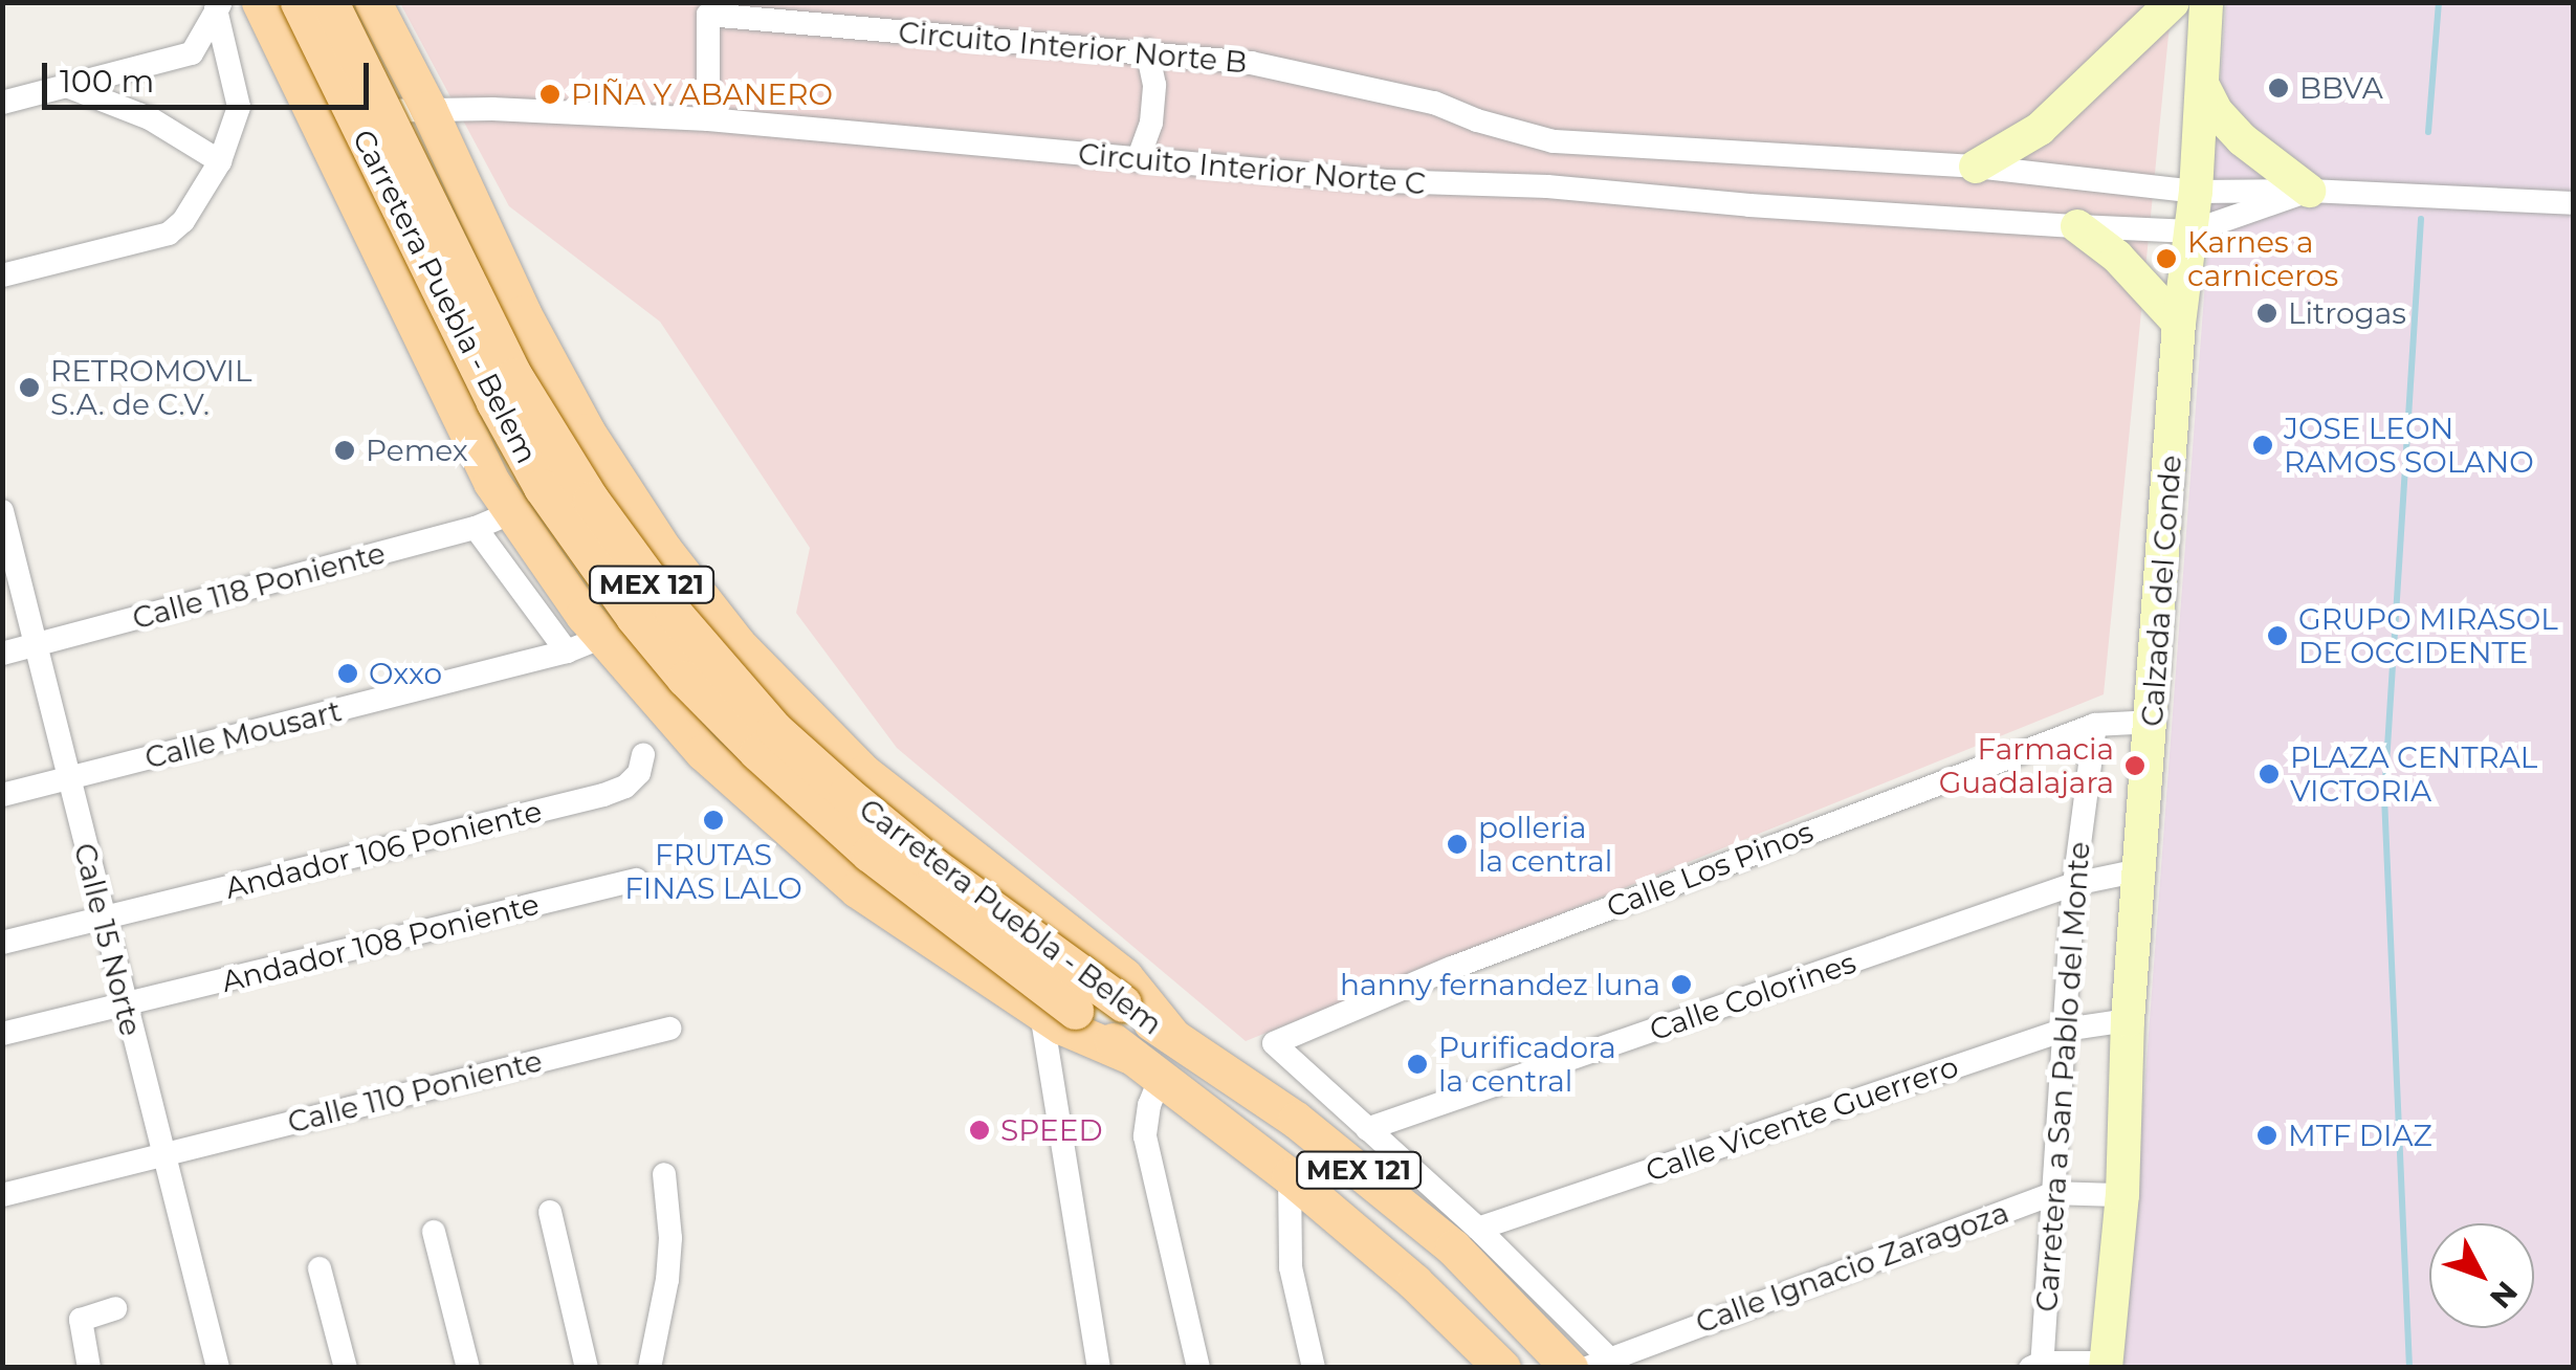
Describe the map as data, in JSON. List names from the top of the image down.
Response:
{
  "streets": {
    "main road": ["Carretera Puebla - Belem", "MEX 121"],
    "street": [
      "Circuito Interior Norte B",
      "Circuito Interior Norte C",
      "Calle 118 Poniente",
      "Calzada del Conde",
      "Calle Mousart",
      "Andador 106 Poniente",
      "Calle Los Pinos",
      "Calle 15 Norte",
      "Andador 108 Poniente",
      "Calle Colorines",
      "Carretera a San Pablo del Monte",
      "Calle 110 Poniente",
      "Calle Vicente Guerrero",
      "Calle Ignacio Zaragoza"
    ]
  },
  "crossings": [
    ["Circuito Interior Norte B", "Circuito Interior Norte C"],
    ["Circuito Interior Norte C", "Calzada del Conde"],
    ["Calle 118 Poniente", "Calle 15 Norte"],
    ["Calzada del Conde", "Calle Los Pinos"],
    ["Calzada del Conde", "Calle Colorines"],
    ["Calzada del Conde", "Calle Vicente Guerrero"],
    ["Calzada del Conde", "Calle Ignacio Zaragoza"],
    ["Calle Mousart", "Calle 15 Norte"],
    ["Andador 106 Poniente", "Calle 15 Norte"],
    ["Calle Los Pinos", "Calle Colorines"],
    ["Calle Los Pinos", "Carretera a San Pablo del Monte"],
    ["Calle 15 Norte", "Andador 108 Poniente"],
    ["Calle 15 Norte", "Calle 110 Poniente"],
    ["Calle Colorines", "Carretera a San Pablo del Monte"],
    ["Carretera a San Pablo del Monte", "Calle Vicente Guerrero"],
    ["Carretera a San Pablo del Monte", "Calle Ignacio Zaragoza"]
  ],
  "places": [
    "BBVA",
    "PIÑA Y ABANERO",
    "Karnes a carniceros",
    "Litrogas",
    "RETROMOVIL S.A. de C.V.",
    "JOSE LEON RAMOS SOLANO",
    "Pemex",
    "GRUPO MIRASOL DE OCCIDENTE",
    "Oxxo",
    "Farmacia Guadalajara",
    "PLAZA CENTRAL VICTORIA",
    "FRUTAS FINAS LALO",
    "polleria la central",
    "hanny fernandez luna",
    "Purificadora la central",
    "SPEED",
    "MTF DIAZ"
  ],
  "scale_bar": "100 m",
  "north": "bottom right"
}
